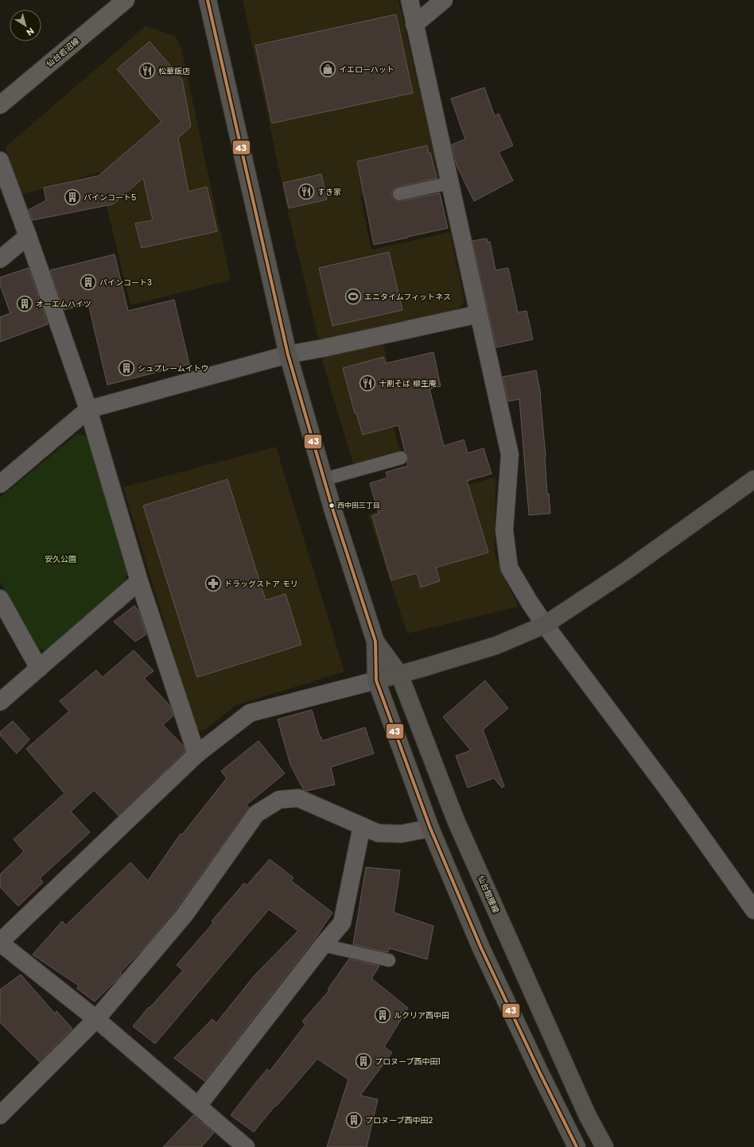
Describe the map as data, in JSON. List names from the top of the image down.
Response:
{
  "streets": {
    "main road": ["仙台岩沼線", "仙台館腰線"]
  },
  "parks": ["安久公園"],
  "places": {
    "shop": ["イエローハット"],
    "restaurant": ["松華飯店", "すき家", "十割そば 柳生庵"],
    "building": [
      "パインコート5",
      "パインコート3",
      "オーエムハイツ",
      "シュプレームイトウ",
      "ルクリア西中田",
      "プロヌーブ西中田1",
      "プロヌーブ西中田2"
    ],
    "sports": ["エニタイムフィットネス"],
    "other": ["西中田三丁目"],
    "pharmacy": ["ドラッグストア モリ"]
  },
  "lines": ["transit line 43"],
  "north": "bottom right"
}
